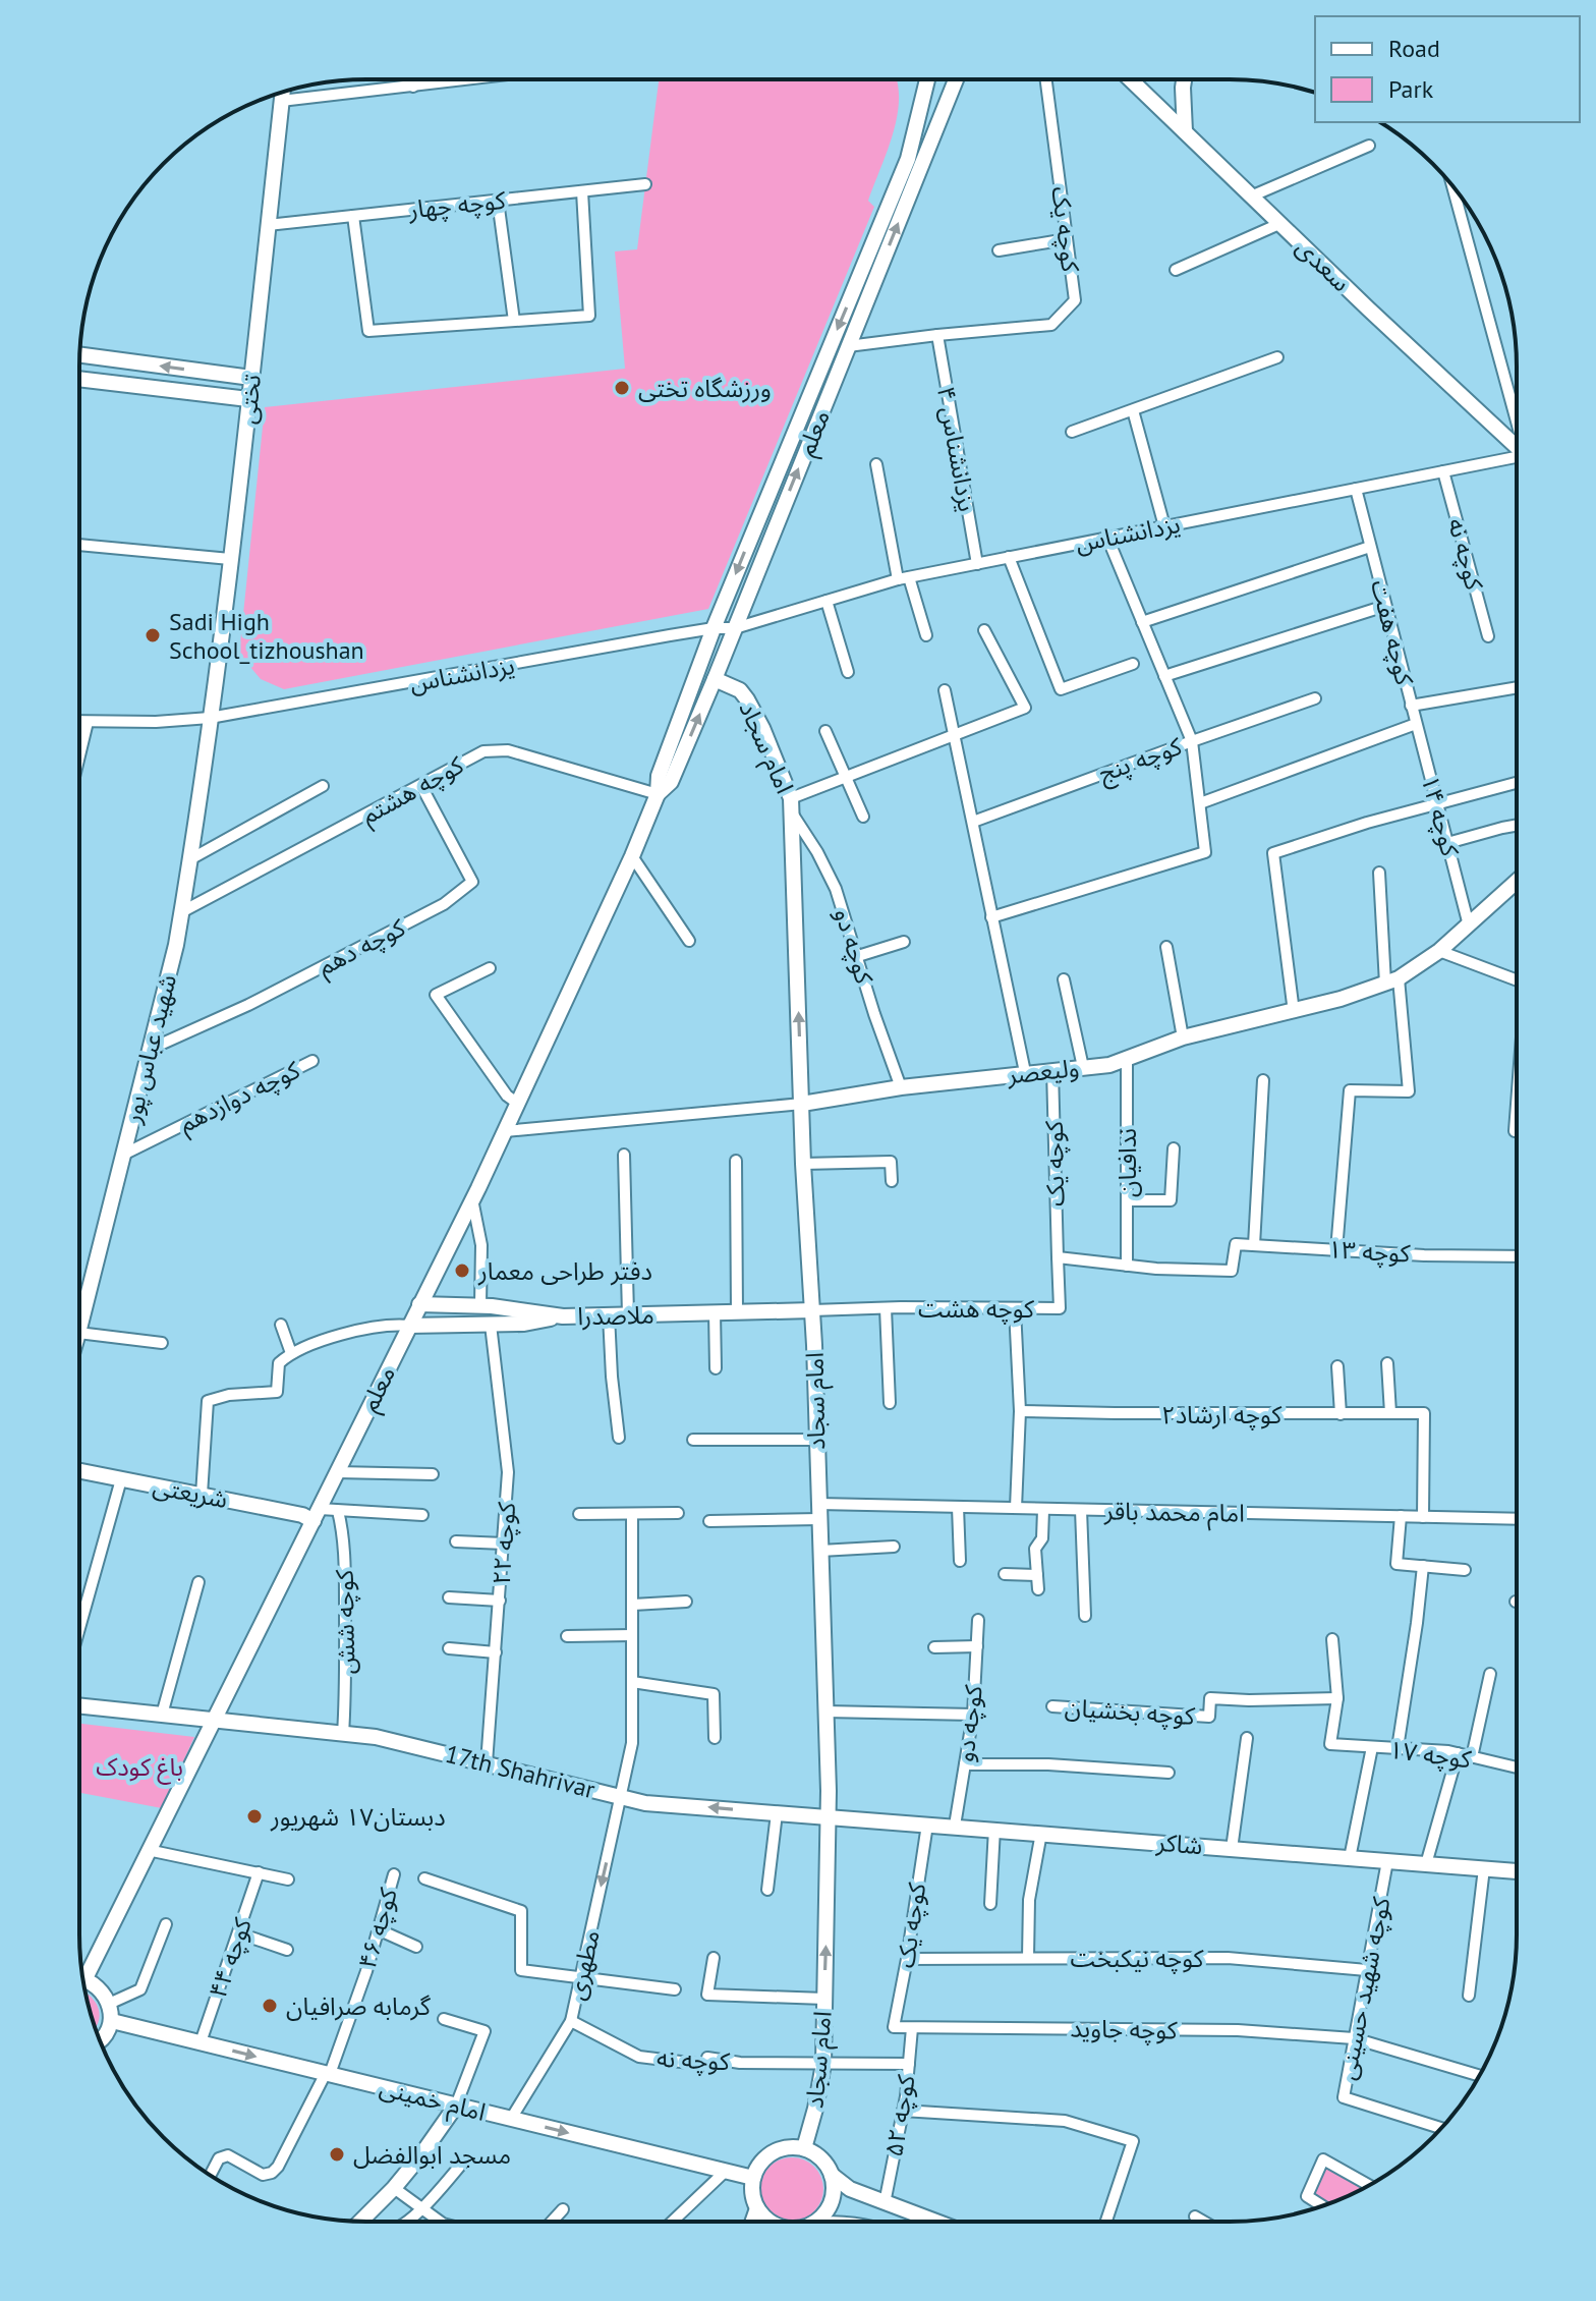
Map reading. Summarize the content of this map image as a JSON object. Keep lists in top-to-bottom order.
{
  "streets": {
    "street": [
      "کوچه چهار",
      "کوچه یک",
      "سعدی",
      "تختی",
      "معلم",
      "یزدانشناس ۴",
      "یزدانشناس",
      "کوچه نه",
      "کوچه هفت",
      "امام سجاد",
      "کوچه پنج",
      "کوچه هشتم",
      "کوچه ۱۴",
      "کوچه دو",
      "کوچه دهم",
      "شهید عباس پور",
      "ولیعصر",
      "کوچه دوازدهم",
      "ندافیان",
      "کوچه ۱۳",
      "کوچه هشت",
      "ملاصدرا",
      "کوچه ارشاد۲",
      "شریعتی",
      "امام محمد باقر",
      "کوچه ۲۲",
      "کوچه شش",
      "کوچه بخشیان",
      "کوچه ۱۷",
      "17th Shahrivar",
      "شاکر",
      "کوچه ۴۶",
      "کوچه ۴۴",
      "کوچه نیکبخت",
      "مطهری",
      "کوچه شهید حسینی",
      "کوچه جاوید",
      "امام خمینی",
      "کوچه ۵۲"
    ]
  },
  "crossings": [
    ["کوچه چهار", "تختی"],
    ["کوچه یک", "معلم"],
    ["کوچه یک", "یزدانشناس ۴"],
    ["کوچه یک", "ولیعصر"],
    ["کوچه یک", "کوچه هشت"],
    ["کوچه یک", "شاکر"],
    ["کوچه یک", "کوچه نیکبخت"],
    ["کوچه یک", "کوچه جاوید"],
    ["تختی", "یزدانشناس"],
    ["تختی", "شهید عباس پور"],
    ["معلم", "یزدانشناس"],
    ["معلم", "امام سجاد"],
    ["معلم", "کوچه هشتم"],
    ["معلم", "ولیعصر"],
    ["معلم", "ملاصدرا"],
    ["معلم", "شریعتی"],
    ["معلم", "17th Shahrivar"],
    ["یزدانشناس ۴", "یزدانشناس"],
    ["یزدانشناس", "کوچه نه"],
    ["یزدانشناس", "کوچه هفت"],
    ["یزدانشناس", "کوچه پنج"],
    ["یزدانشناس", "شهید عباس پور"],
    ["کوچه نه", "امام سجاد"],
    ["کوچه نه", "مطهری"],
    ["کوچه نه", "کوچه ۵۲"],
    ["کوچه هفت", "کوچه ۱۴"],
    ["امام سجاد", "کوچه دو"],
    ["امام سجاد", "ولیعصر"],
    ["امام سجاد", "کوچه هشت"],
    ["امام سجاد", "ملاصدرا"],
    ["امام سجاد", "امام محمد باقر"],
    ["امام سجاد", "17th Shahrivar"],
    ["امام سجاد", "شاکر"],
    ["کوچه هشتم", "کوچه دهم"],
    ["کوچه هشتم", "شهید عباس پور"],
    ["کوچه ۱۴", "ولیعصر"],
    ["کوچه دو", "ولیعصر"],
    ["کوچه دو", "شاکر"],
    ["کوچه دهم", "شهید عباس پور"],
    ["شهید عباس پور", "کوچه دوازدهم"],
    ["ولیعصر", "ندافیان"],
    ["کوچه هشت", "ملاصدرا"],
    ["کوچه ارشاد۲", "امام محمد باقر"],
    ["کوچه ۲۲", "17th Shahrivar"],
    ["کوچه شش", "17th Shahrivar"],
    ["کوچه بخشیان", "کوچه ۱۷"],
    ["17th Shahrivar", "شاکر"],
    ["17th Shahrivar", "مطهری"],
    ["شاکر", "کوچه شهید حسینی"],
    ["کوچه ۴۶", "امام خمینی"],
    ["کوچه ۴۴", "امام خمینی"],
    ["کوچه نیکبخت", "کوچه شهید حسینی"],
    ["مطهری", "امام خمینی"],
    ["کوچه شهید حسینی", "کوچه جاوید"],
    ["کوچه جاوید", "کوچه ۵۲"]
  ],
  "one_way": ["امام خمینی"],
  "parks": ["باغ کودک"],
  "places": [
    "ورزشگاه تختی",
    "Sadi High School_tizhoushan",
    "دفتر طراحی معمار",
    "دبستان۱۷ شهریور",
    "گرمابه صرافیان",
    "مسجد ابوالفضل"
  ],
  "legend": ["Road", "Park"]
}
